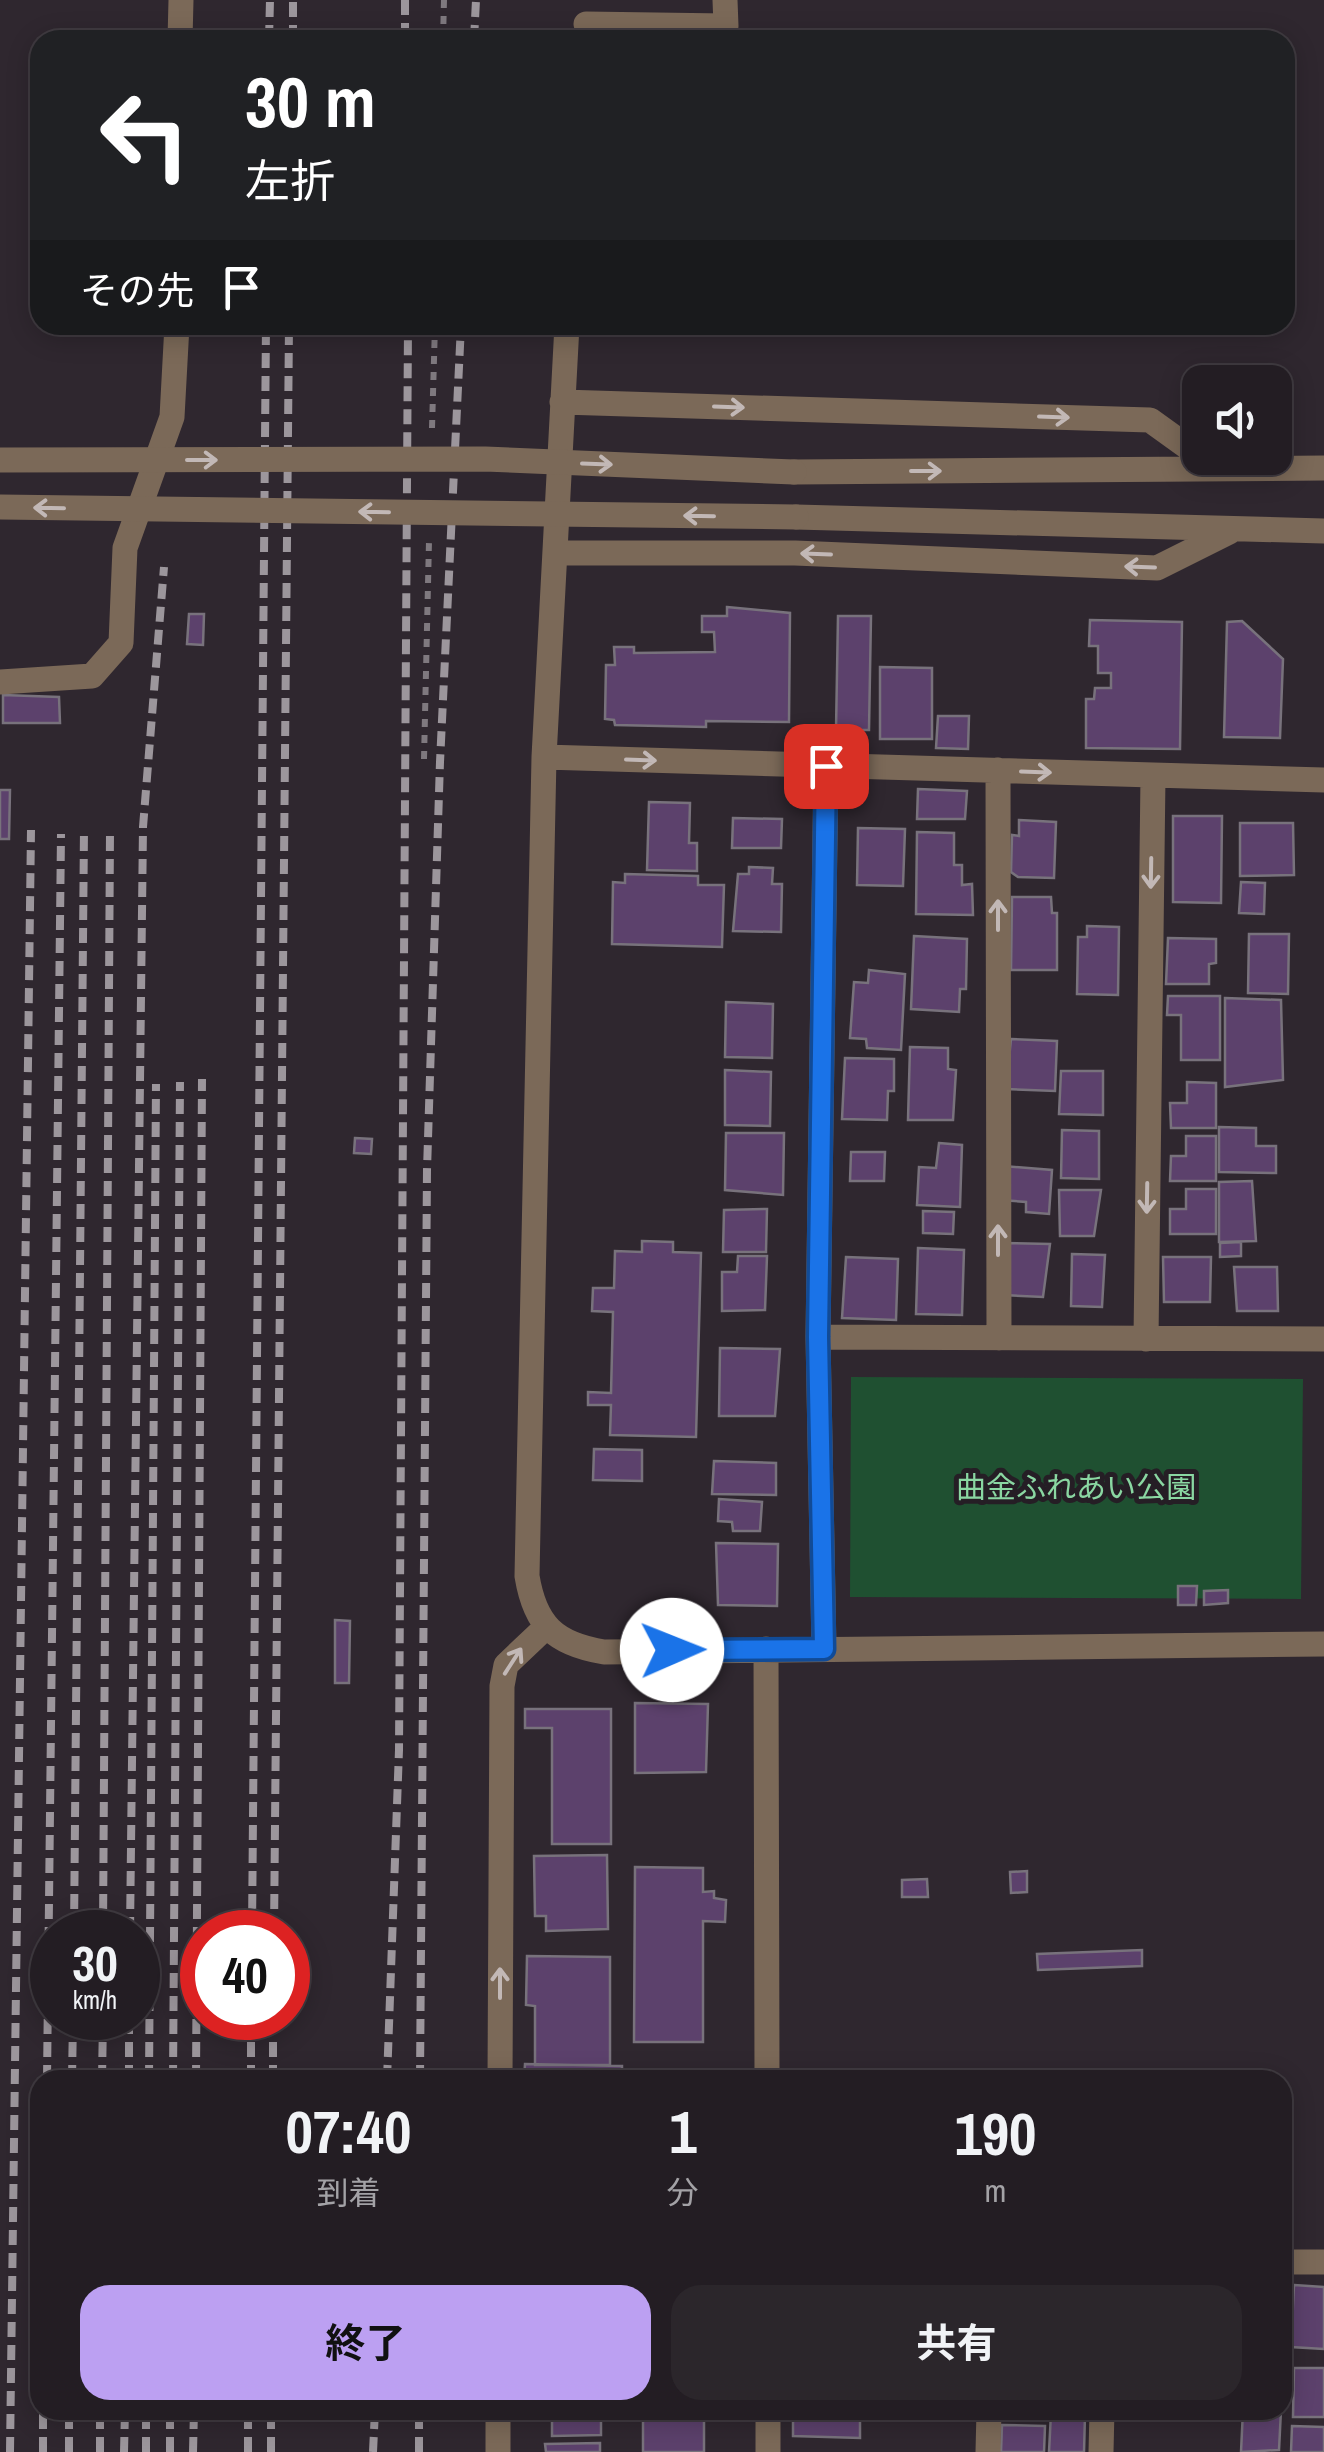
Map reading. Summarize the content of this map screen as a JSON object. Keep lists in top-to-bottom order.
{
  "parks": ["曲金ふれあい公園"],
  "page": {
    "turn": ["30 m", "左折"],
    "then": "その先",
    "speed": "30 km/h",
    "limit": "40",
    "eta": [
      "07:40",
      "到着",
      "1",
      "分",
      "190",
      "m"
    ],
    "buttons": ["終了", "共有"]
  }
}
